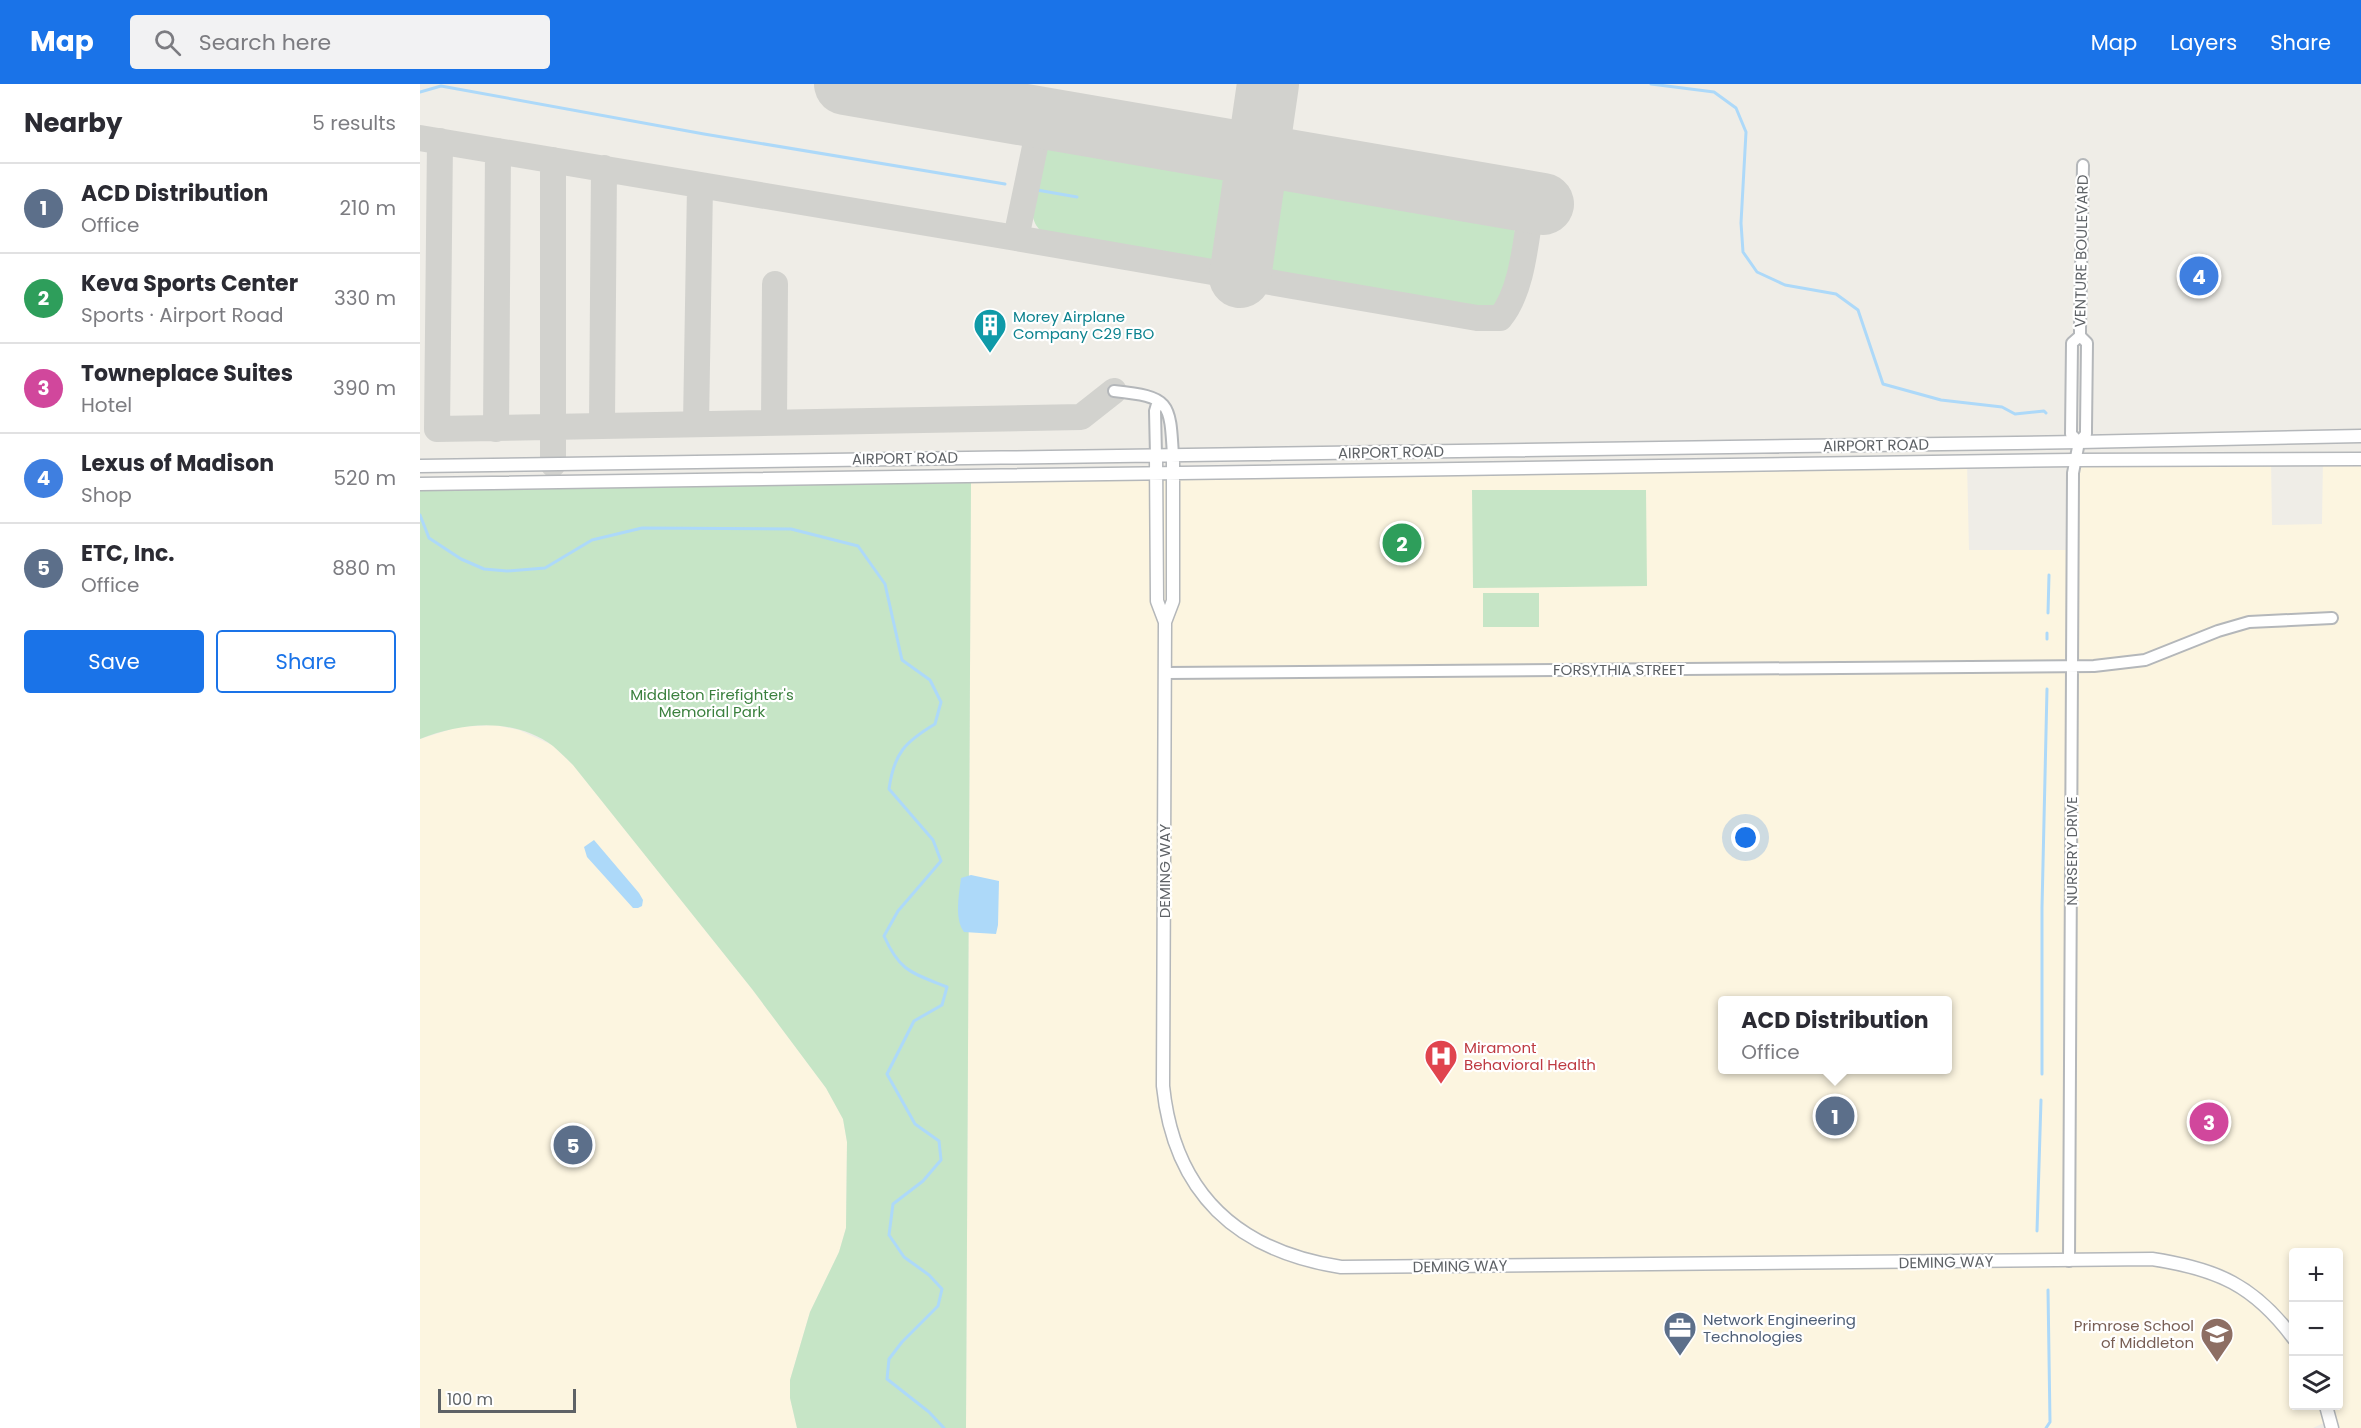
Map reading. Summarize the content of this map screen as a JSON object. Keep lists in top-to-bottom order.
{
  "streets": {
    "street": [
      "VENTURE BOULEVARD",
      "AIRPORT ROAD",
      "FORSYTHIA STREET",
      "NURSERY DRIVE",
      "DEMING WAY"
    ]
  },
  "crossings": [
    ["VENTURE BOULEVARD", "AIRPORT ROAD"],
    ["VENTURE BOULEVARD", "NURSERY DRIVE"],
    ["AIRPORT ROAD", "NURSERY DRIVE"],
    ["AIRPORT ROAD", "DEMING WAY"],
    ["FORSYTHIA STREET", "NURSERY DRIVE"],
    ["FORSYTHIA STREET", "DEMING WAY"],
    ["NURSERY DRIVE", "DEMING WAY"]
  ],
  "parks": ["Middleton Firefighter's Memorial Park"],
  "places": {
    "building": ["Morey Airplane Company C29 FBO"],
    "hospital": ["Miramont Behavioral Health"],
    "office": ["Network Engineering Technologies"],
    "school or university": ["Primrose School of Middleton"]
  },
  "scale_bar": "100 m",
  "page": {
    "header": "Map",
    "search": "Search here",
    "nav": ["Map", "Layers", "Share"],
    "heading": ["Nearby", "5 results"],
    "list": [
      {
        "mark": "1",
        "name": "ACD Distribution",
        "note": "Office",
        "value": "210 m"
      },
      {
        "mark": "2",
        "name": "Keva Sports Center",
        "note": "Sports · Airport Road",
        "value": "330 m"
      },
      {
        "mark": "3",
        "name": "Towneplace Suites",
        "note": "Hotel",
        "value": "390 m"
      },
      {
        "mark": "4",
        "name": "Lexus of Madison",
        "note": "Shop",
        "value": "520 m"
      },
      {
        "mark": "5",
        "name": "ETC, Inc.",
        "note": "Office",
        "value": "880 m"
      }
    ],
    "pins": [
      "4",
      "2",
      "1",
      "3",
      "5"
    ],
    "buttons": ["Save", "Share"],
    "popup": ["ACD Distribution", "Office"],
    "map_buttons": ["+", "−"],
    "scale": "100 m"
  }
}
